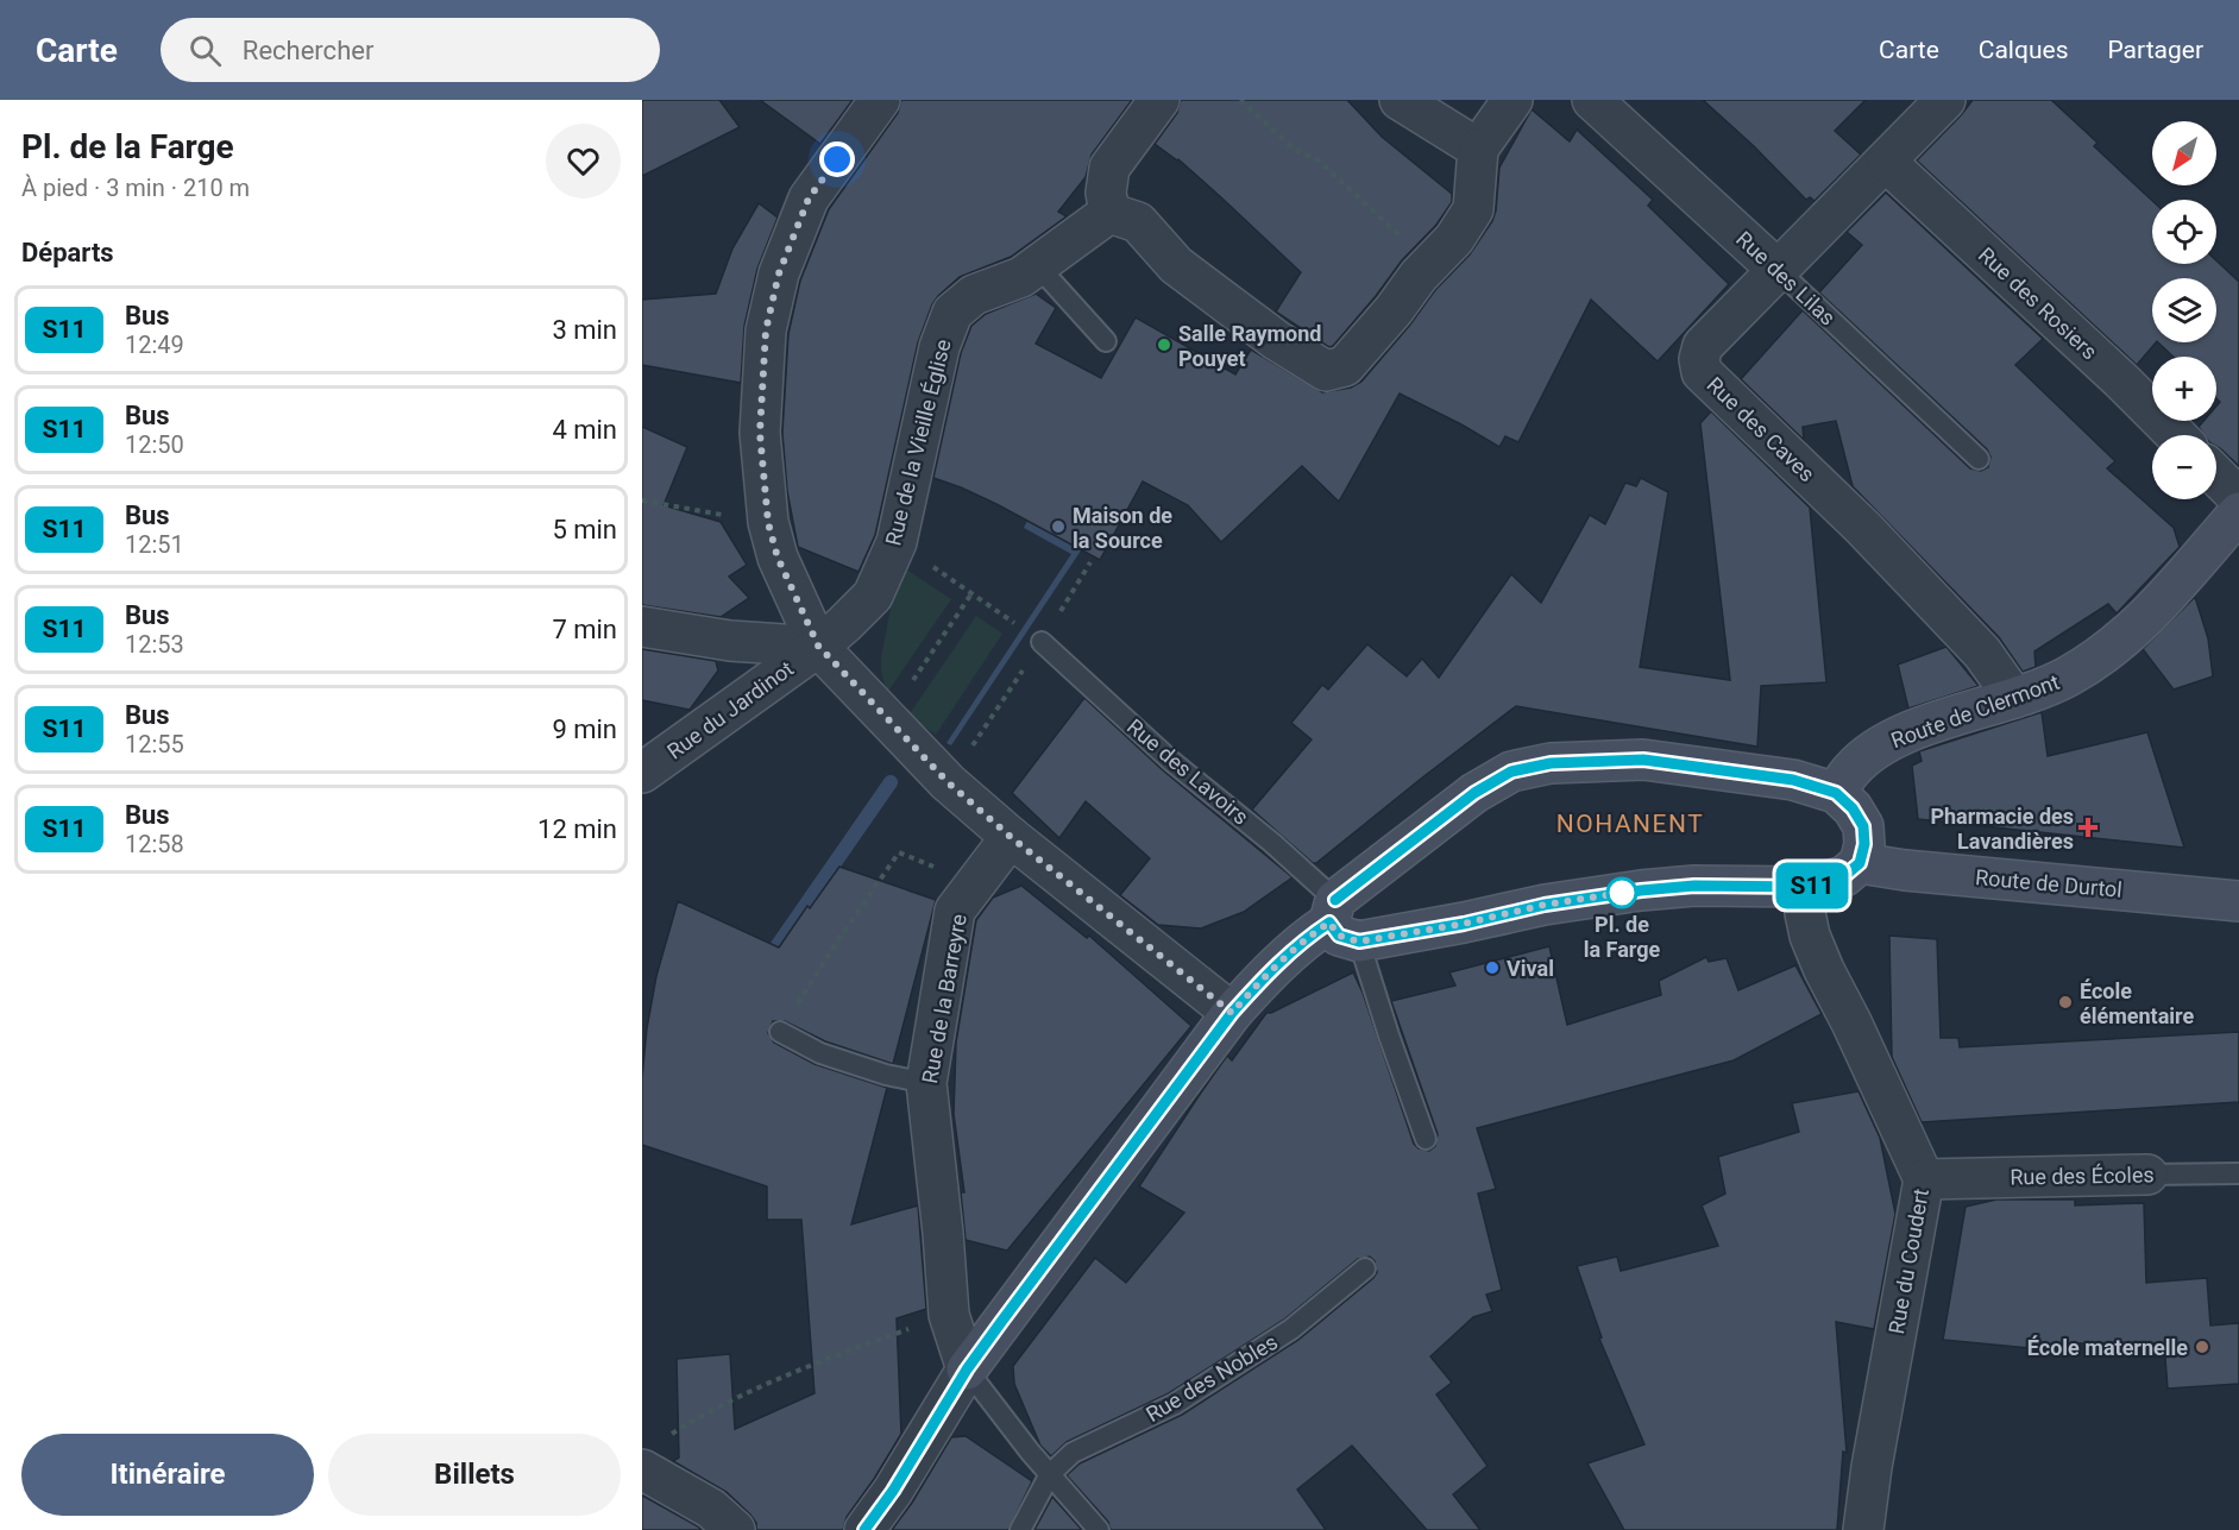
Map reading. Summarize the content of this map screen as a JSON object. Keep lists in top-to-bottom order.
{
  "streets": {
    "street": [
      "Rue des Lilas",
      "Rue des Rosiers",
      "Rue des Caves",
      "Rue de la Vieille Église",
      "Rue du Jardinot",
      "Route de Clermont",
      "Route de Durtol",
      "Rue de la Barreyre",
      "Rue des Écoles",
      "Rue du Coudert"
    ],
    "lane": ["Rue des Lavoirs", "Rue des Nobles"]
  },
  "crossings": [
    ["Rue des Lilas", "Rue des Caves"],
    ["Rue des Rosiers", "Rue des Caves"],
    ["Rue des Caves", "Route de Clermont"],
    ["Rue de la Vieille Église", "Rue du Jardinot"],
    ["Rue des Écoles", "Rue du Coudert"]
  ],
  "districts": ["NOHANENT"],
  "places": {
    "other": [
      "Salle Raymond Pouyet",
      "Maison de la Source",
      "Pl. de la Farge",
      "Vival",
      "École élémentaire",
      "École maternelle"
    ],
    "health": ["Pharmacie des Lavandières"]
  },
  "lines": ["bus line S11"],
  "north": "bottom left",
  "page": {
    "header": "Carte",
    "search": "Rechercher",
    "nav": ["Carte", "Calques", "Partager"],
    "heading": [
      ["Pl. de la Farge", "À pied · 3 min · 210 m"],
      "Départs"
    ],
    "on_map": "S11",
    "map_buttons": ["+", "−"],
    "list": [
      {
        "mark": "S11",
        "name": "Bus",
        "note": "12:49",
        "value": "3 min"
      },
      {
        "mark": "S11",
        "name": "Bus",
        "note": "12:50",
        "value": "4 min"
      },
      {
        "mark": "S11",
        "name": "Bus",
        "note": "12:51",
        "value": "5 min"
      },
      {
        "mark": "S11",
        "name": "Bus",
        "note": "12:53",
        "value": "7 min"
      },
      {
        "mark": "S11",
        "name": "Bus",
        "note": "12:55",
        "value": "9 min"
      },
      {
        "mark": "S11",
        "name": "Bus",
        "note": "12:58",
        "value": "12 min"
      }
    ],
    "buttons": ["Itinéraire", "Billets"]
  }
}
